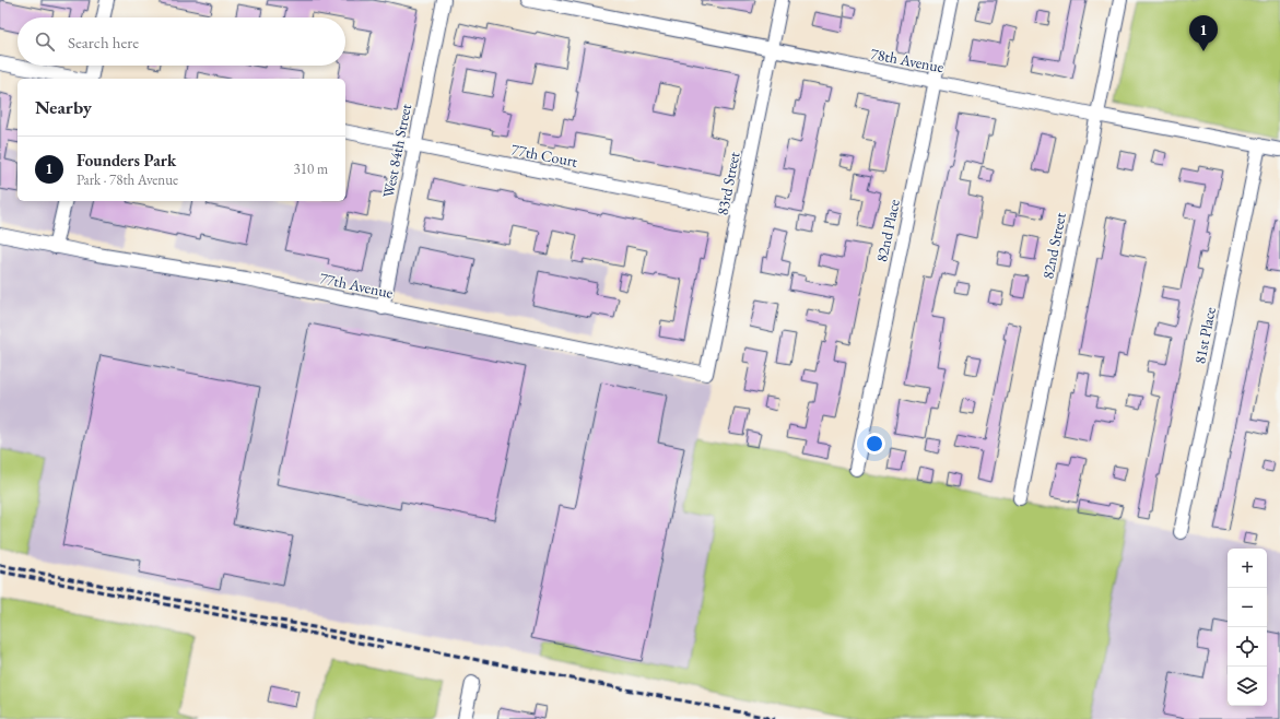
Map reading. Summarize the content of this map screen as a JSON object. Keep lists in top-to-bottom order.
{
  "streets": {
    "street": [
      "78th Avenue",
      "West 84th Street",
      "77th Court",
      "83rd Street",
      "82nd Place",
      "82nd Street",
      "77th Avenue",
      "81st Place"
    ]
  },
  "crossings": [
    ["78th Avenue", "83rd Street"],
    ["78th Avenue", "82nd Place"],
    ["78th Avenue", "82nd Street"],
    ["78th Avenue", "81st Place"],
    ["West 84th Street", "77th Court"],
    ["West 84th Street", "77th Avenue"],
    ["77th Court", "83rd Street"],
    ["83rd Street", "77th Avenue"]
  ],
  "page": {
    "pins": "1",
    "search": "Search here",
    "heading": "Nearby",
    "list": [
      {
        "mark": "1",
        "name": "Founders Park",
        "note": "Park · 78th Avenue",
        "value": "310 m"
      }
    ],
    "map_buttons": ["+", "−"]
  }
}
